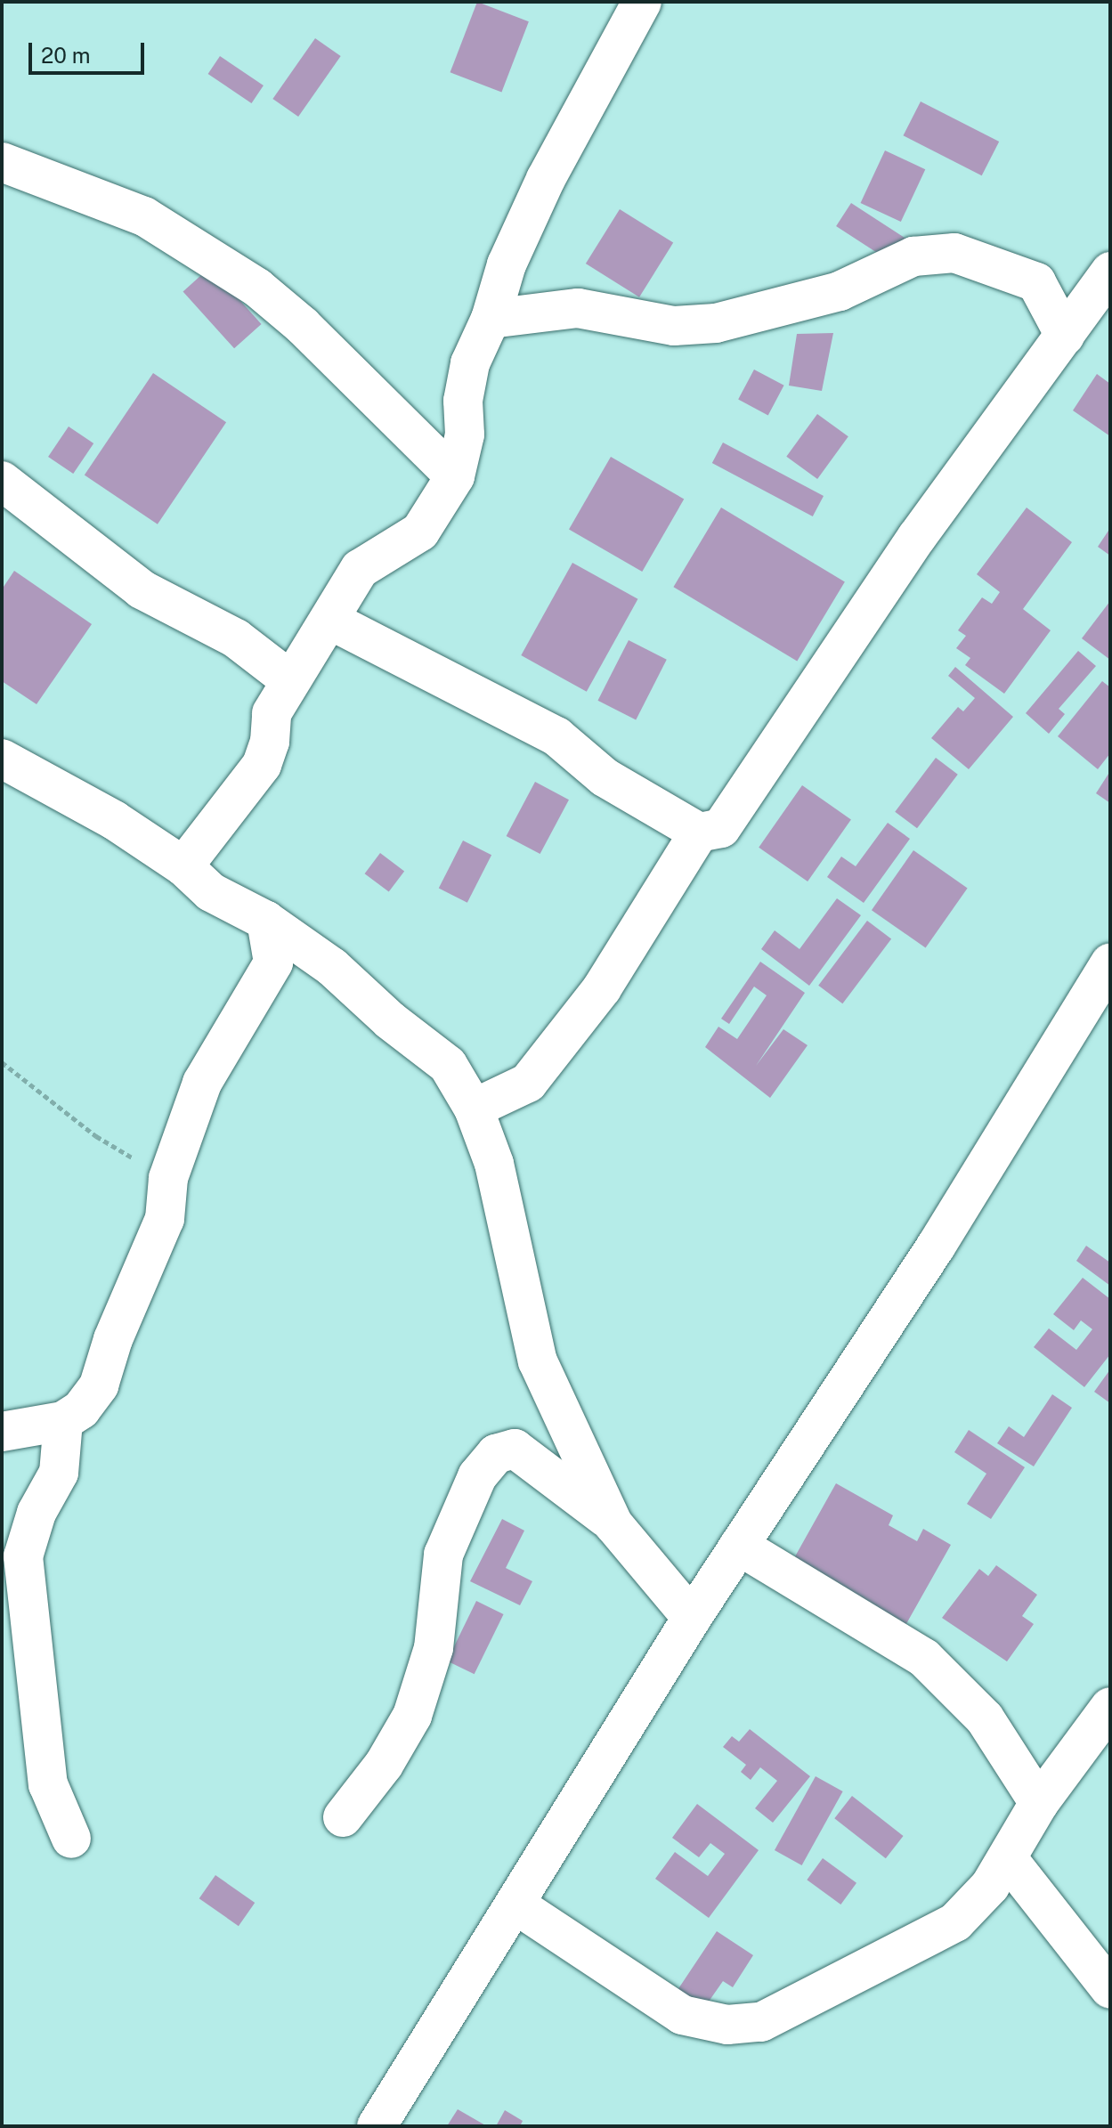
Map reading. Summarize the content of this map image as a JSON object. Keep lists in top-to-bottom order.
{
  "scale_bar": "20 m"
}
